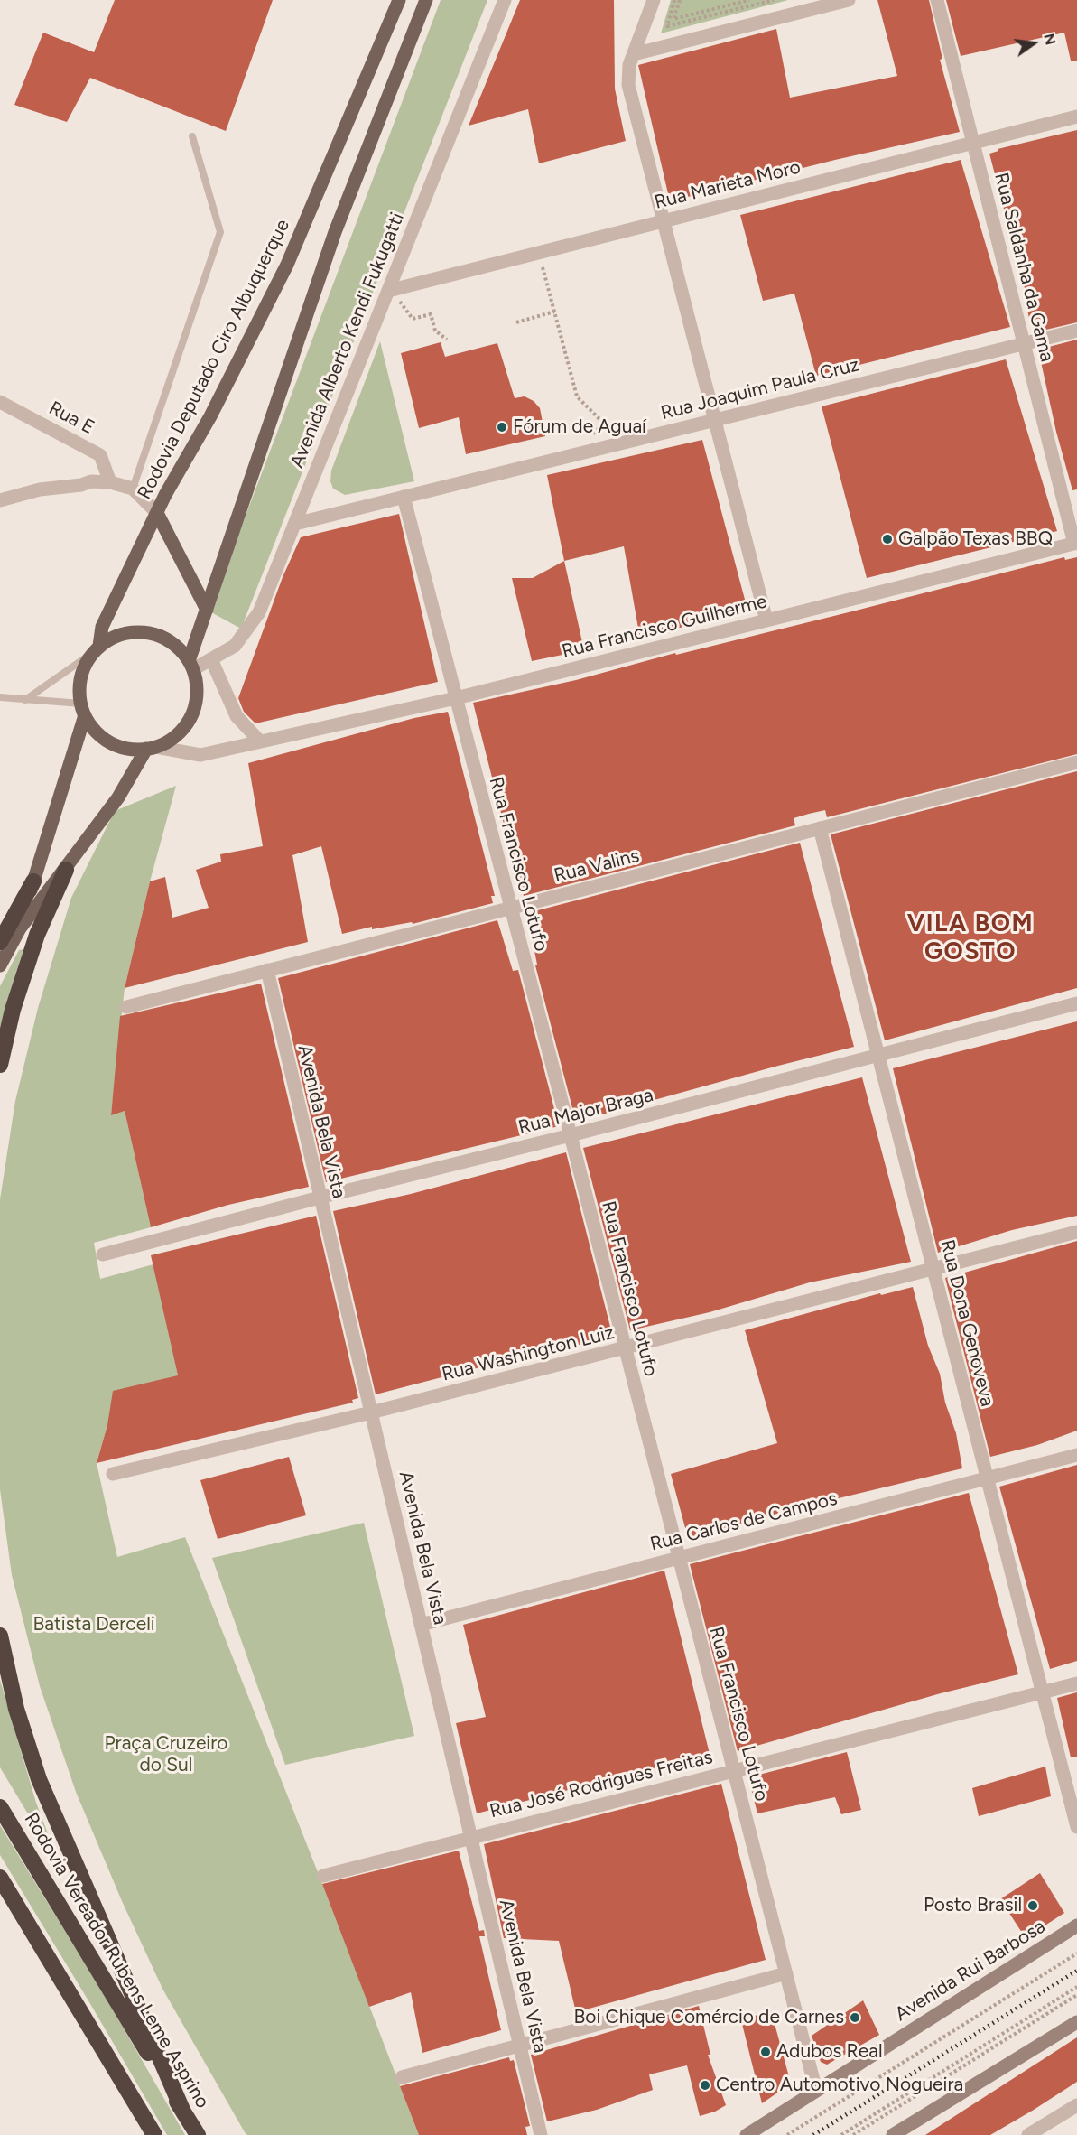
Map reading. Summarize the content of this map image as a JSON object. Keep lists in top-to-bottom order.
{
  "streets": {
    "highway": ["Rodovia Vereador Rubens Leme Asprino"],
    "main road": ["Rodovia Deputado Ciro Albuquerque", "Avenida Rui Barbosa"],
    "street": [
      "Rua Marieta Moro",
      "Rua Saldanha da Gama",
      "Avenida Alberto Kendi Fukugatti",
      "Rua Joaquim Paula Cruz",
      "Rua E",
      "Rua Francisco Guilherme",
      "Rua Francisco Lotufo",
      "Rua Valins",
      "Rua Major Braga",
      "Avenida Bela Vista",
      "Rua Dona Genoveva",
      "Rua Washington Luiz",
      "Rua Carlos de Campos",
      "Rua José Rodrigues Freitas"
    ]
  },
  "crossings": [
    ["Rua Marieta Moro", "Rua Saldanha da Gama"],
    ["Rua Marieta Moro", "Avenida Alberto Kendi Fukugatti"],
    ["Rua Saldanha da Gama", "Rua Joaquim Paula Cruz"],
    ["Rua Saldanha da Gama", "Rua Francisco Guilherme"],
    ["Avenida Alberto Kendi Fukugatti", "Rodovia Deputado Ciro Albuquerque"],
    ["Avenida Alberto Kendi Fukugatti", "Rua Joaquim Paula Cruz"],
    ["Avenida Alberto Kendi Fukugatti", "Rua Francisco Guilherme"],
    ["Rodovia Deputado Ciro Albuquerque", "Rua Francisco Guilherme"],
    ["Rua Joaquim Paula Cruz", "Rua Francisco Lotufo"],
    ["Rua Francisco Guilherme", "Rua Francisco Lotufo"],
    ["Rua Francisco Lotufo", "Rua Valins"],
    ["Rua Francisco Lotufo", "Rua Major Braga"],
    ["Rua Francisco Lotufo", "Rua Washington Luiz"],
    ["Rua Francisco Lotufo", "Rua Carlos de Campos"],
    ["Rua Francisco Lotufo", "Rua José Rodrigues Freitas"],
    ["Rua Francisco Lotufo", "Avenida Rui Barbosa"],
    ["Rua Valins", "Avenida Bela Vista"],
    ["Rua Valins", "Rua Dona Genoveva"],
    ["Rua Major Braga", "Avenida Bela Vista"],
    ["Rua Major Braga", "Rua Dona Genoveva"],
    ["Avenida Bela Vista", "Rua Washington Luiz"],
    ["Avenida Bela Vista", "Rua Carlos de Campos"],
    ["Avenida Bela Vista", "Rua José Rodrigues Freitas"],
    ["Rua Dona Genoveva", "Rua Washington Luiz"],
    ["Rua Dona Genoveva", "Rua Carlos de Campos"],
    ["Rua Dona Genoveva", "Rua José Rodrigues Freitas"]
  ],
  "districts": ["VILA BOM GOSTO"],
  "parks": ["Batista Derceli", "Praça Cruzeiro do Sul"],
  "places": [
    "Fórum de Aguaí",
    "Galpão Texas BBQ",
    "Posto Brasil",
    "Boi Chique Comércio de Carnes",
    "Adubos Real",
    "Centro Automotivo Nogueira"
  ],
  "north": "right"
}
